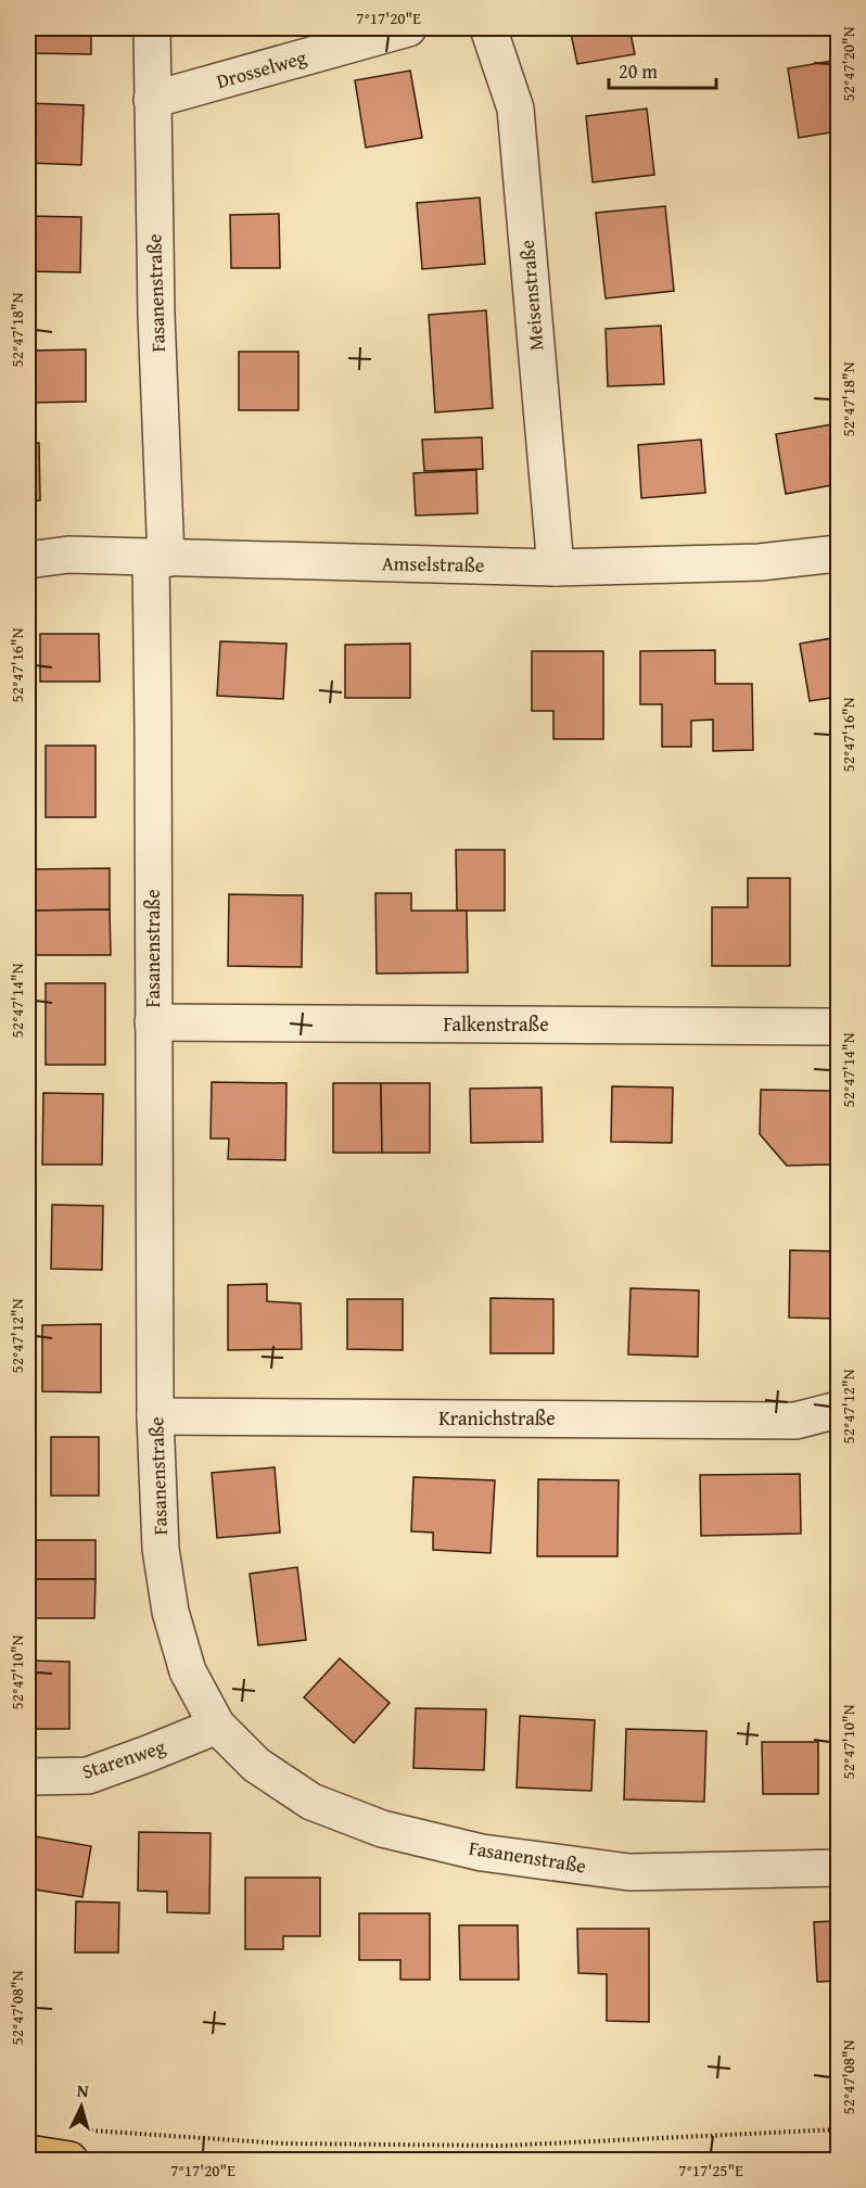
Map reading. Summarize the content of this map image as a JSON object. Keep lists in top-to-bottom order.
{
  "streets": {
    "street": [
      "Drosselweg",
      "Fasanenstraße",
      "Meisenstraße",
      "Amselstraße",
      "Falkenstraße",
      "Kranichstraße",
      "Starenweg"
    ]
  },
  "crossings": [
    ["Drosselweg", "Fasanenstraße"],
    ["Fasanenstraße", "Amselstraße"],
    ["Fasanenstraße", "Falkenstraße"],
    ["Fasanenstraße", "Kranichstraße"],
    ["Fasanenstraße", "Starenweg"],
    ["Meisenstraße", "Amselstraße"]
  ],
  "scale_bar": "20 m",
  "north": "top",
  "coordinates": [
    "7°17'20\"E",
    "52°47'20\"N",
    "52°47'18\"N",
    "52°47'16\"N",
    "52°47'14\"N",
    "52°47'12\"N",
    "52°47'10\"N",
    "52°47'08\"N",
    "7°17'25\"E"
  ]
}
